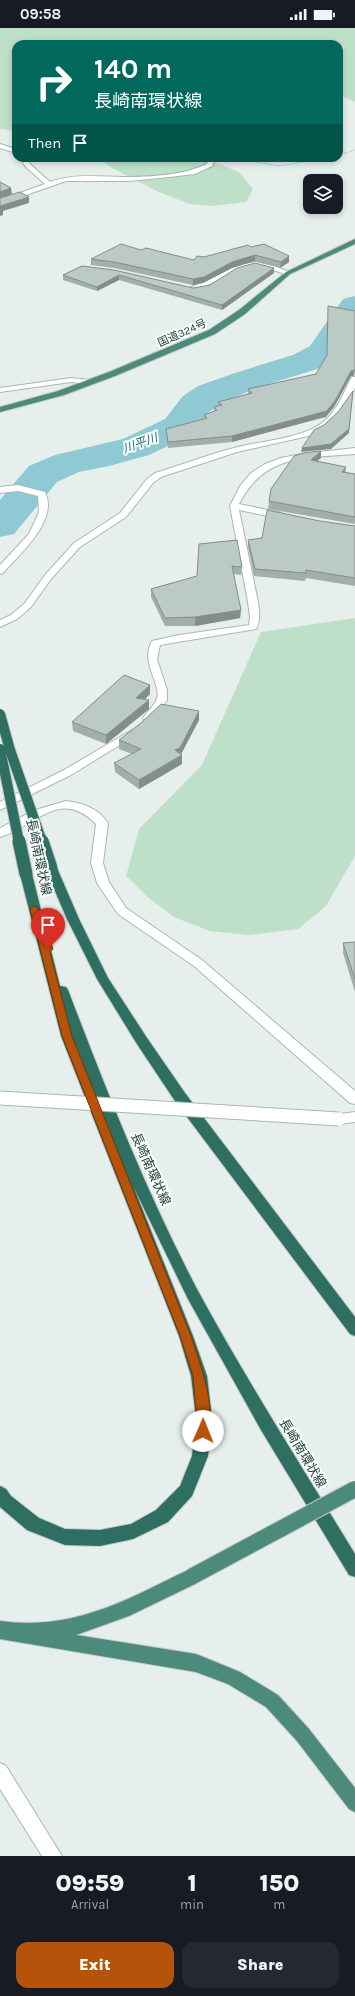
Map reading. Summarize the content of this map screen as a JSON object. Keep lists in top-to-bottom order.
{
  "streets": {
    "highway": ["国道324号", "長崎南環状線"]
  },
  "water": ["川平川"],
  "page": {
    "status": "09:58",
    "turn": ["140 m", "長崎南環状線"],
    "then": "Then",
    "eta": [
      "09:59",
      "Arrival",
      "1",
      "min",
      "150",
      "m"
    ],
    "buttons": ["Exit", "Share"]
  }
}
